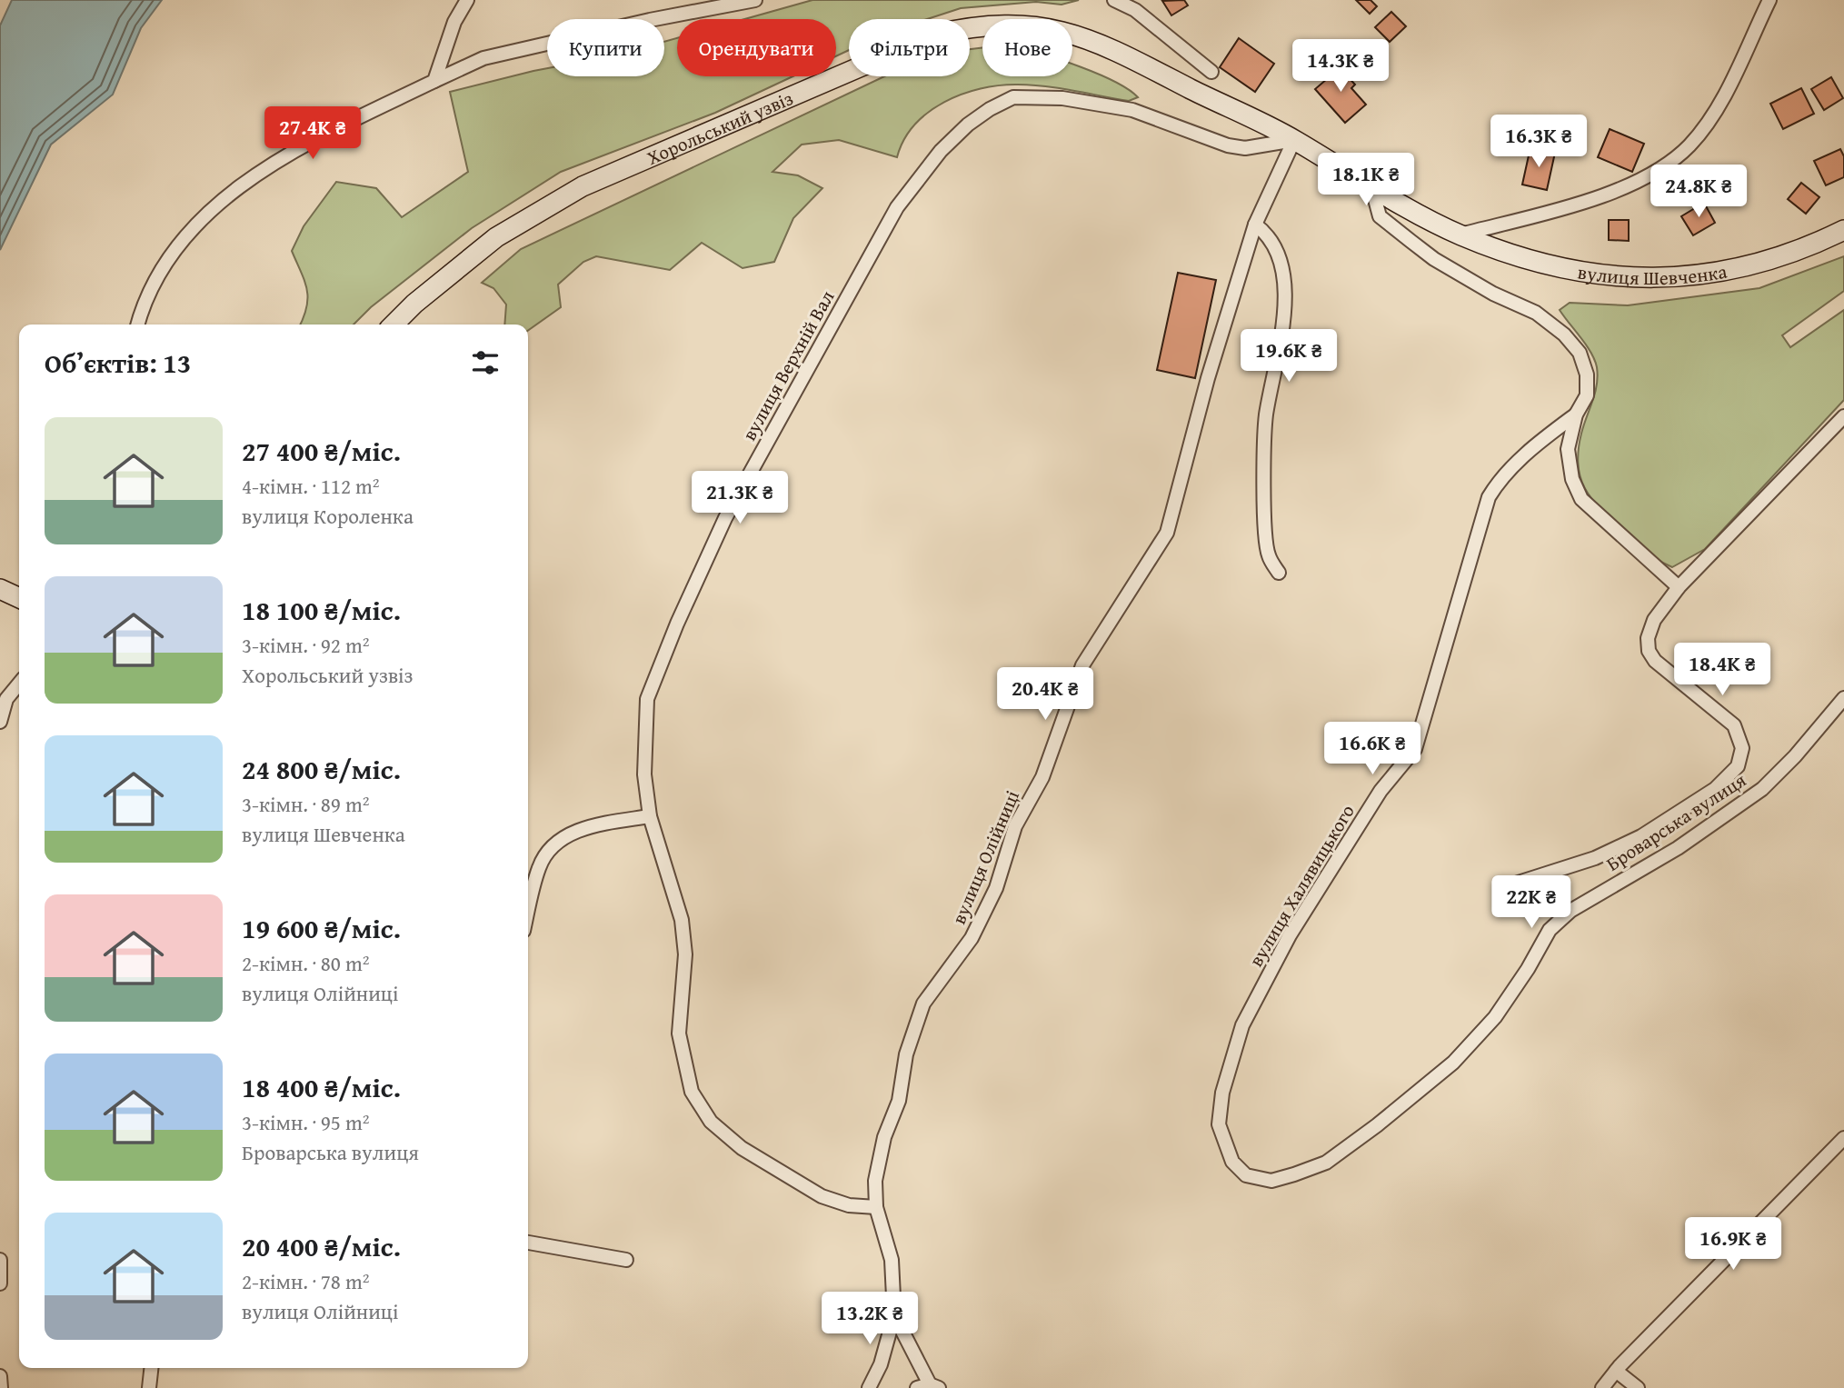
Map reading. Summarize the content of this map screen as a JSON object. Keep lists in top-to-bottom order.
{
  "streets": {
    "main road": ["Хорольський узвіз", "вулиця Шевченка"],
    "street": [
      "вулиця Верхній Вал",
      "Броварська вулиця",
      "вулиця Олійниці",
      "вулиця Халявицького"
    ]
  },
  "crossings": [
    ["Хорольський узвіз", "вулиця Шевченка"],
    ["Хорольський узвіз", "вулиця Верхній Вал"],
    ["Хорольський узвіз", "вулиця Олійниці"],
    ["вулиця Верхній Вал", "вулиця Олійниці"],
    ["Броварська вулиця", "вулиця Халявицького"]
  ],
  "page": {
    "chip": [
      "Купити",
      "Орендувати",
      "Фільтри",
      "Нове"
    ],
    "price": [
      "14.3K ₴",
      "27.4K ₴",
      "16.3K ₴",
      "18.1K ₴",
      "24.8K ₴",
      "19.6K ₴",
      "21.3K ₴",
      "18.4K ₴",
      "20.4K ₴",
      "16.6K ₴",
      "22K ₴",
      "16.9K ₴",
      "13.2K ₴"
    ],
    "heading": "Об’єктів: 13",
    "list": [
      {
        "name": "27 400 ₴/міс.",
        "note": "4-кімн. · 112 m² · вулиця Короленка"
      },
      {
        "name": "18 100 ₴/міс.",
        "note": "3-кімн. · 92 m² · Хорольський узвіз"
      },
      {
        "name": "24 800 ₴/міс.",
        "note": "3-кімн. · 89 m² · вулиця Шевченка"
      },
      {
        "name": "19 600 ₴/міс.",
        "note": "2-кімн. · 80 m² · вулиця Олійниці"
      },
      {
        "name": "18 400 ₴/міс.",
        "note": "3-кімн. · 95 m² · Броварська вулиця"
      },
      {
        "name": "20 400 ₴/міс.",
        "note": "2-кімн. · 78 m² · вулиця Олійниці"
      }
    ]
  }
}
